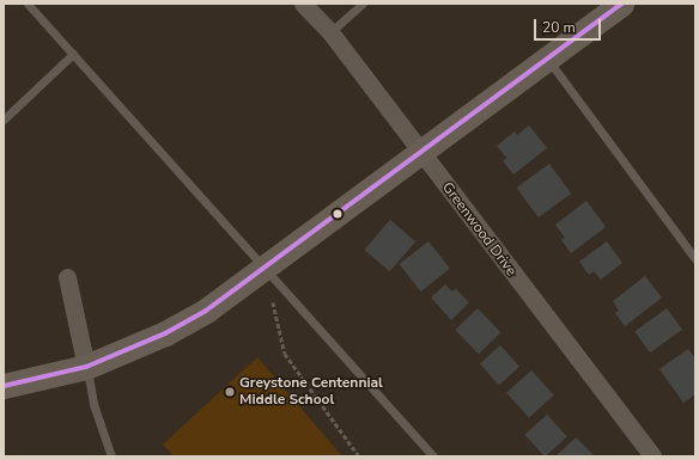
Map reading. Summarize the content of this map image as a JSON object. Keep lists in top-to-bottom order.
{
  "streets": {
    "street": ["Greenwood Drive"]
  },
  "places": ["Greystone Centennial Middle School"],
  "scale_bar": "20 m"
}
